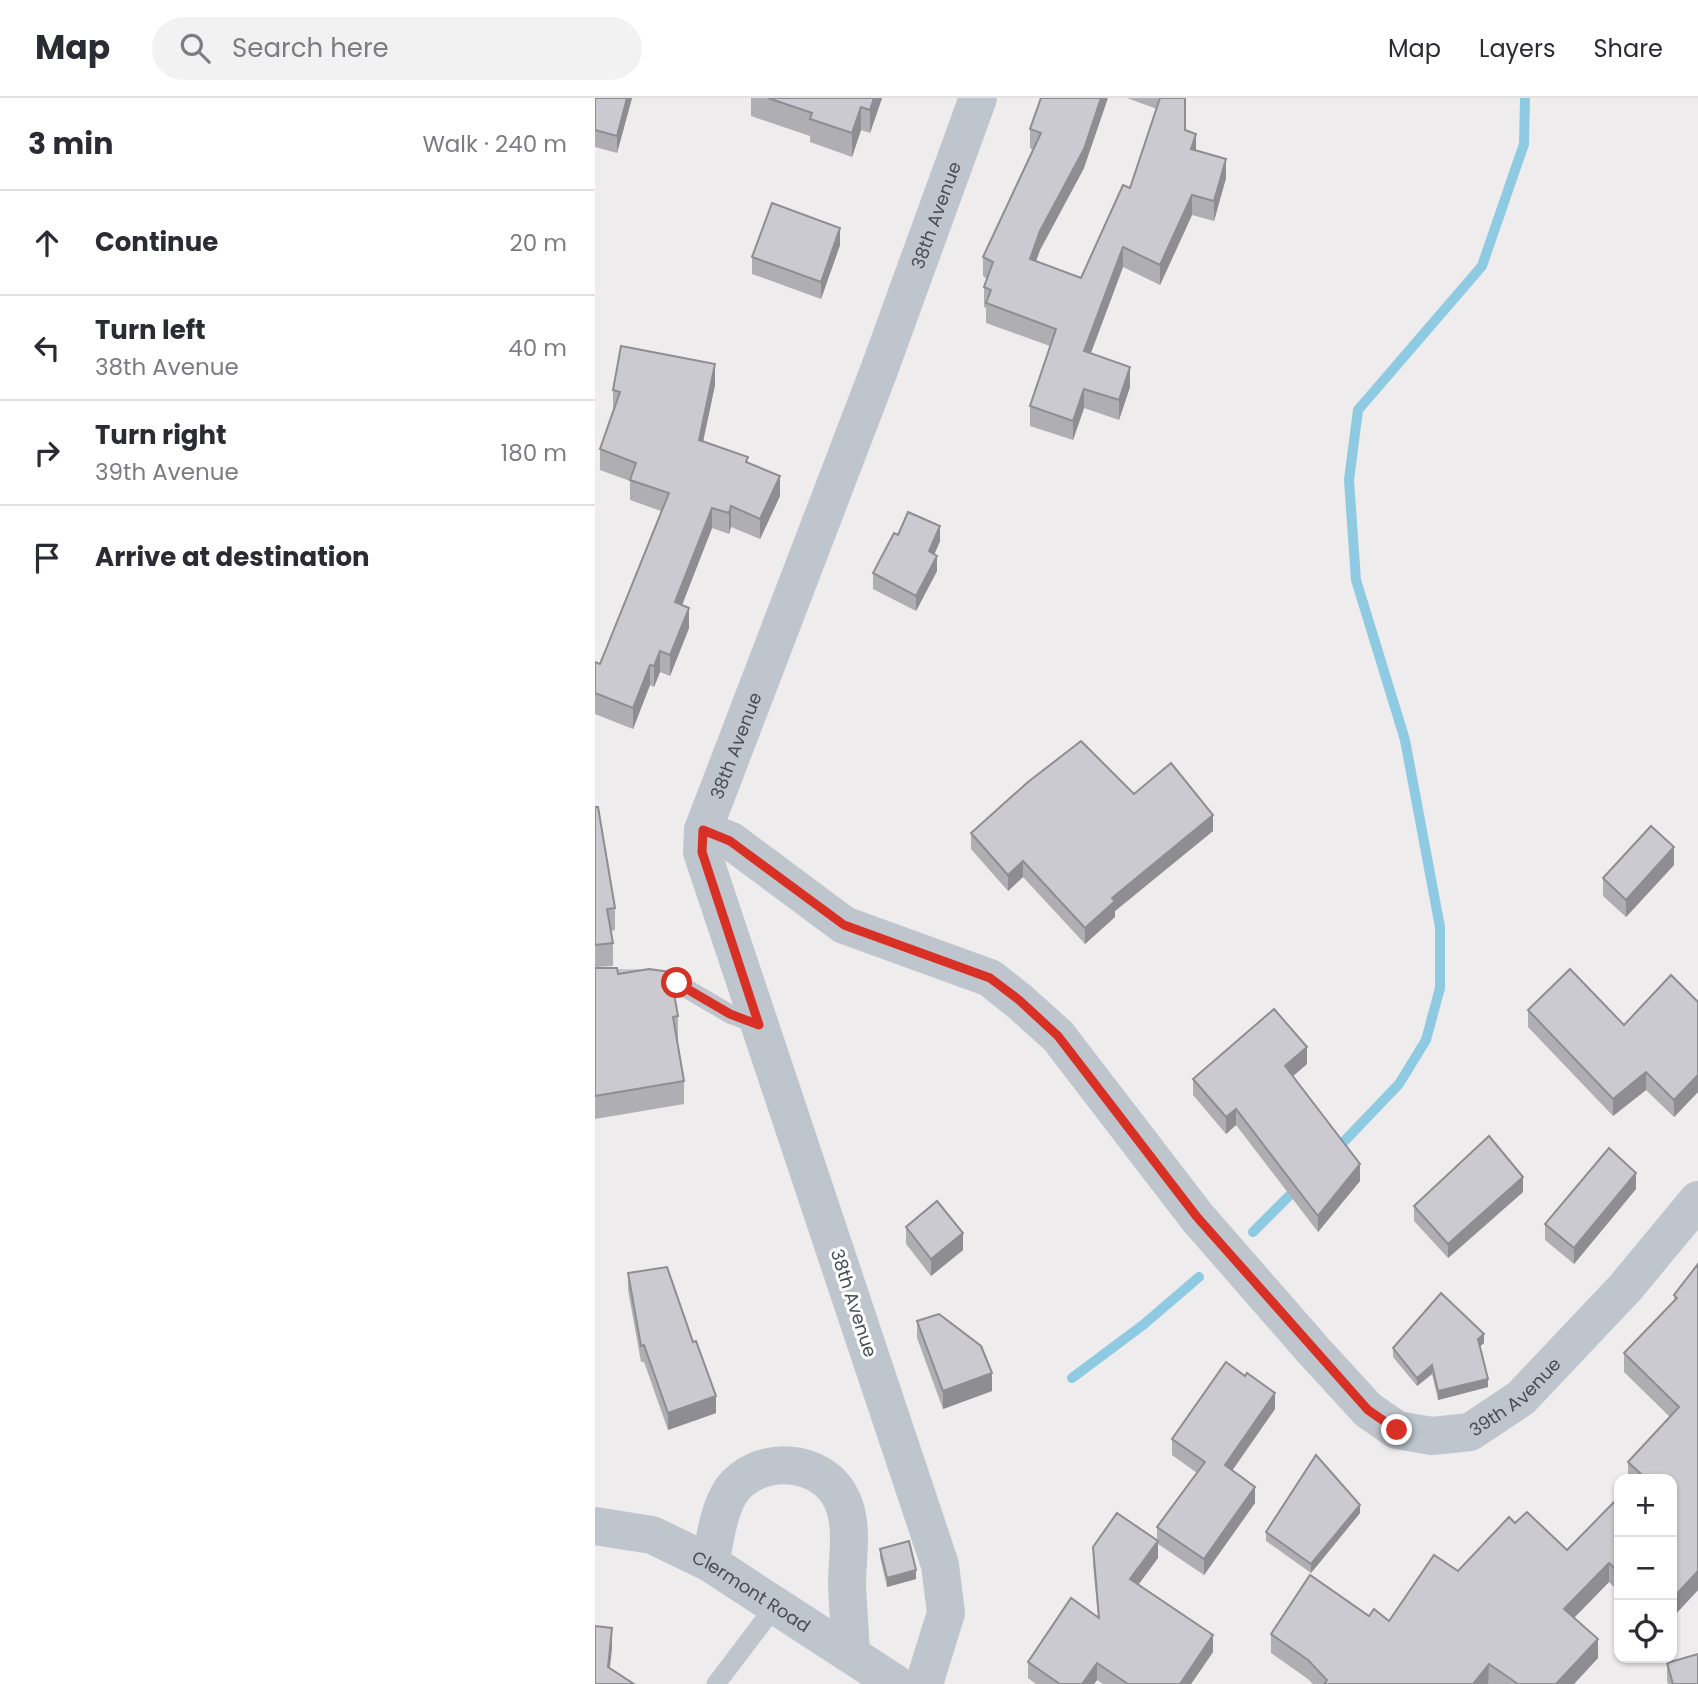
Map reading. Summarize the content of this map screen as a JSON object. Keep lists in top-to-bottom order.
{
  "streets": {
    "street": ["38th Avenue", "39th Avenue", "Clermont Road"]
  },
  "crossings": [
    ["38th Avenue", "39th Avenue"]
  ],
  "page": {
    "header": "Map",
    "search": "Search here",
    "nav": ["Map", "Layers", "Share"],
    "heading": ["3 min", "Walk · 240 m"],
    "list": [
      ["Continue", "20 m"],
      ["Turn left", "38th Avenue", "40 m"],
      ["Turn right", "39th Avenue", "180 m"],
      "Arrive at destination"
    ],
    "map_buttons": ["+", "−"]
  }
}
